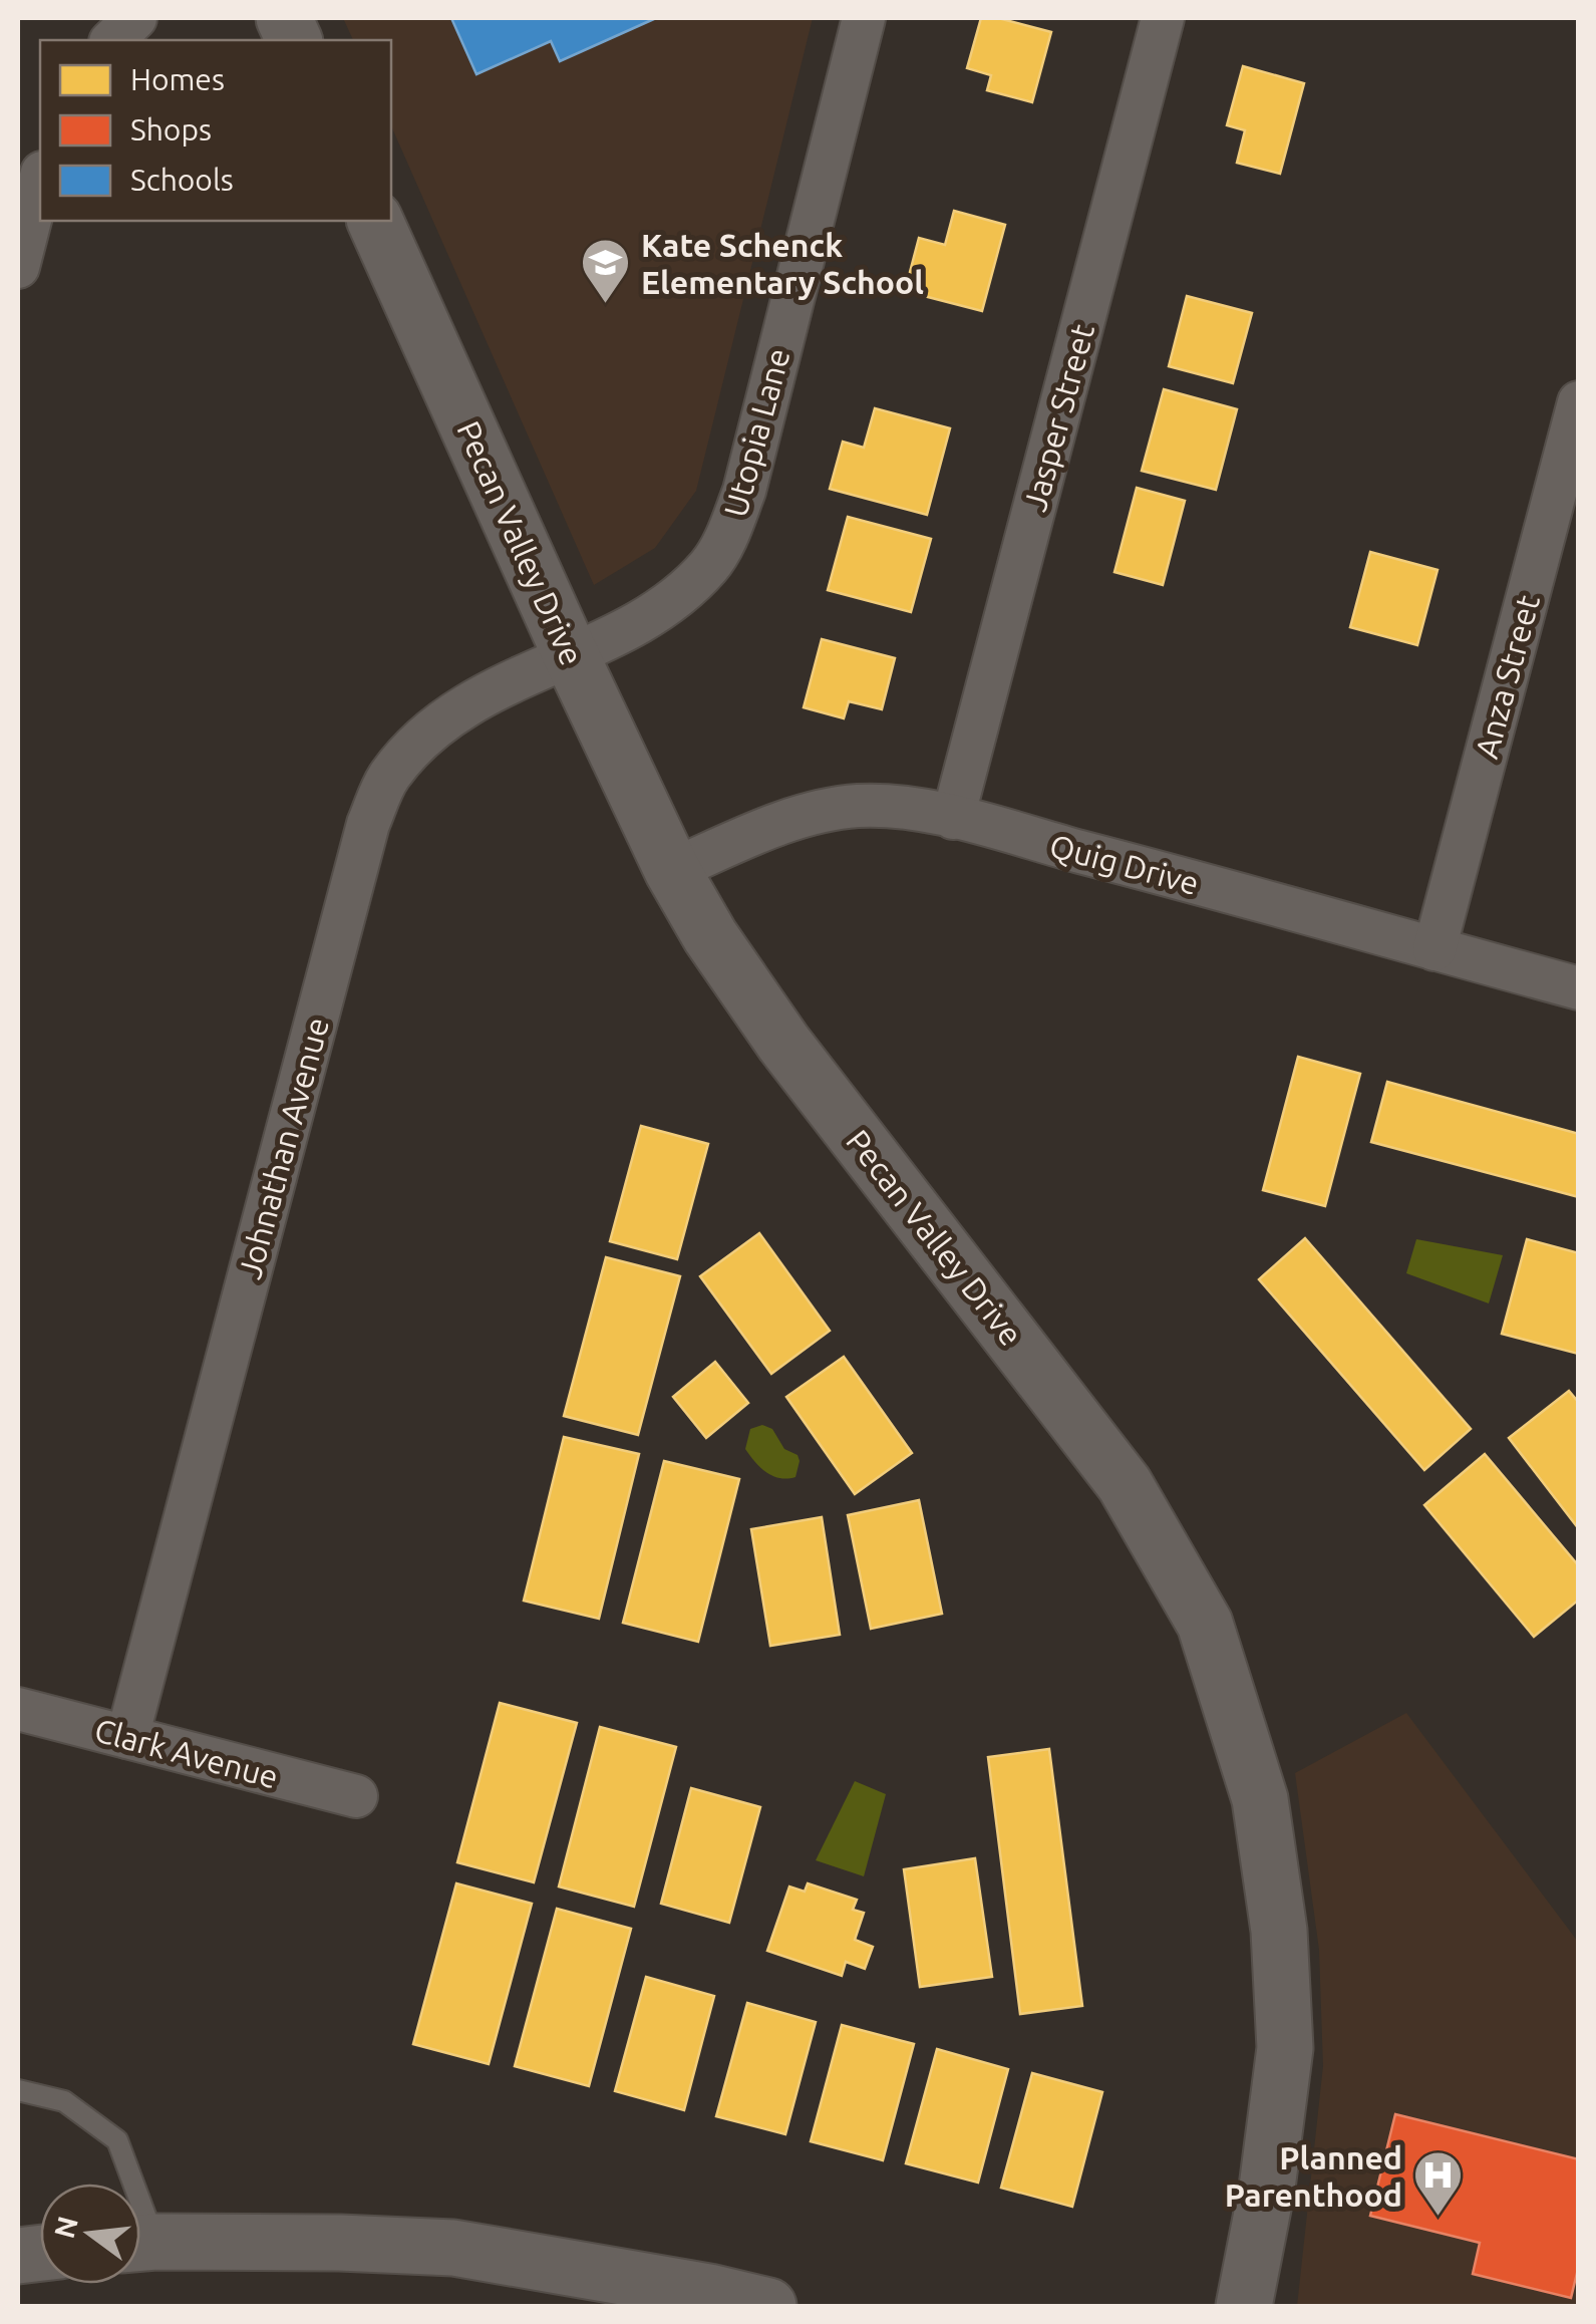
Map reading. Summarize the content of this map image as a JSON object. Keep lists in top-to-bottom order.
{
  "streets": {
    "main road": ["Pecan Valley Drive"],
    "street": [
      "Jasper Street",
      "Utopia Lane",
      "Anza Street",
      "Quig Drive",
      "Johnathan Avenue",
      "Clark Avenue"
    ]
  },
  "crossings": [
    ["Jasper Street", "Quig Drive"],
    ["Utopia Lane", "Pecan Valley Drive"],
    ["Utopia Lane", "Johnathan Avenue"],
    ["Pecan Valley Drive", "Quig Drive"],
    ["Pecan Valley Drive", "Johnathan Avenue"],
    ["Anza Street", "Quig Drive"],
    ["Johnathan Avenue", "Clark Avenue"]
  ],
  "places": {
    "school or university": ["Kate Schenck Elementary School"],
    "hospital": ["Planned Parenthood"]
  },
  "legend": ["Homes", "Shops", "Schools"],
  "north": "left"
}
